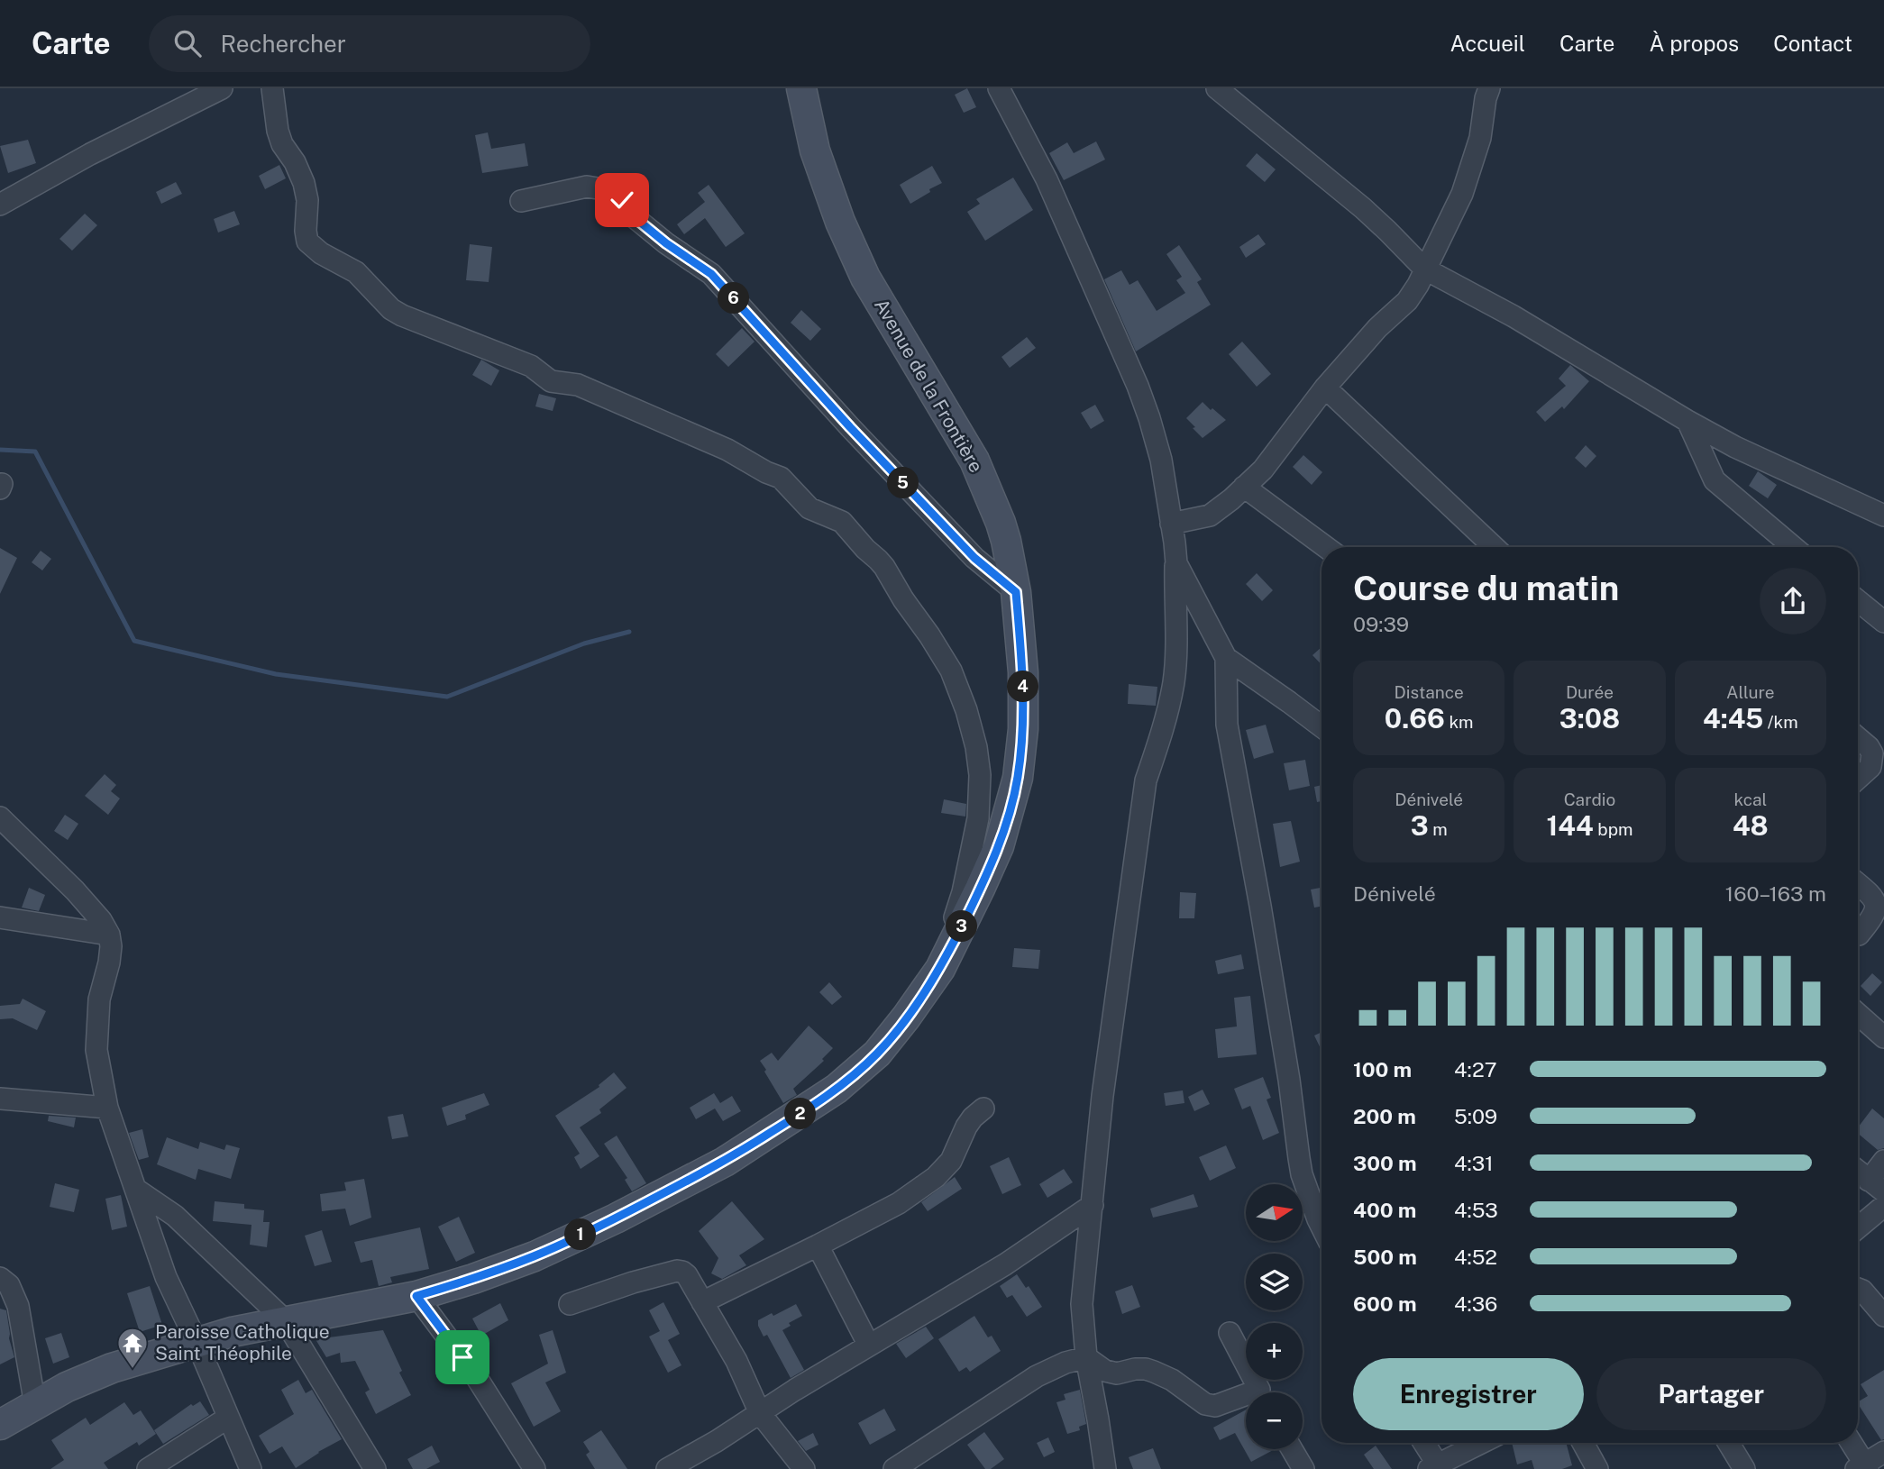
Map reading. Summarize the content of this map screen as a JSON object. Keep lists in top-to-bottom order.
{
  "streets": {
    "street": ["Avenue de la Frontière"]
  },
  "places": {
    "temple": ["Paroisse Catholique Saint Théophile"]
  },
  "north": "right",
  "page": {
    "header": "Carte",
    "search": "Rechercher",
    "nav": [
      "Accueil",
      "Carte",
      "À propos",
      "Contact"
    ],
    "pins": [
      "6",
      "5",
      "4",
      "3",
      "2",
      "1"
    ],
    "heading": ["Course du matin", "09:39"],
    "stats": [
      ["Distance", "0.66 km"],
      ["Durée", "3:08"],
      ["Allure", "4:45 /km"],
      ["Dénivelé", "3 m"],
      ["Cardio", "144 bpm"],
      ["kcal", "48"]
    ],
    "chart": ["Dénivelé", "160–163 m"],
    "list": [
      {
        "name": "100 m",
        "note": "4:27"
      },
      {
        "name": "200 m",
        "note": "5:09"
      },
      {
        "name": "300 m",
        "note": "4:31"
      },
      {
        "name": "400 m",
        "note": "4:53"
      },
      {
        "name": "500 m",
        "note": "4:52"
      },
      {
        "name": "600 m",
        "note": "4:36"
      }
    ],
    "map_buttons": ["+", "−"],
    "buttons": ["Enregistrer", "Partager"]
  }
}
